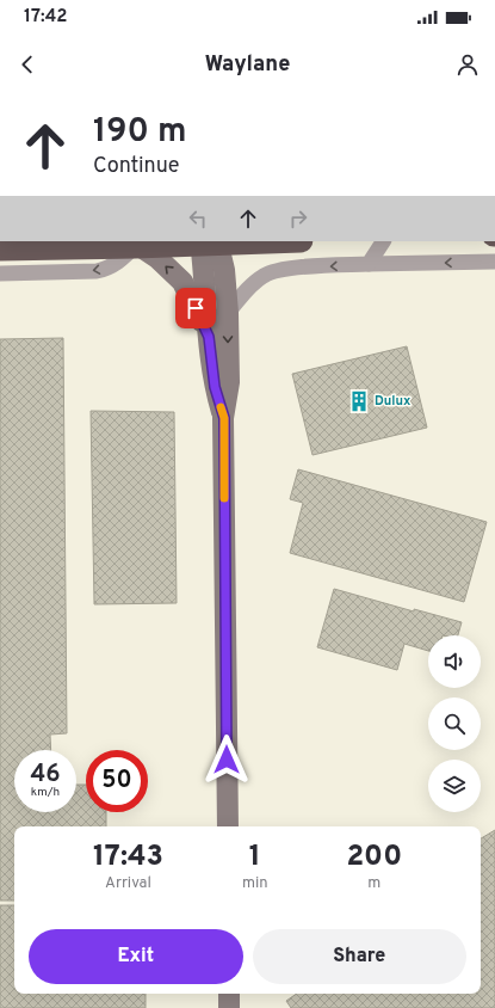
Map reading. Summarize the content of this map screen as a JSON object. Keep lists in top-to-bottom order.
{
  "places": {
    "building": ["Dulux"]
  },
  "page": {
    "status": "17:42",
    "header": "Waylane",
    "turn": ["190 m", "Continue"],
    "speed": "46 km/h",
    "limit": "50",
    "eta": [
      "17:43",
      "Arrival",
      "1",
      "min",
      "200",
      "m"
    ],
    "buttons": ["Exit", "Share"]
  }
}
